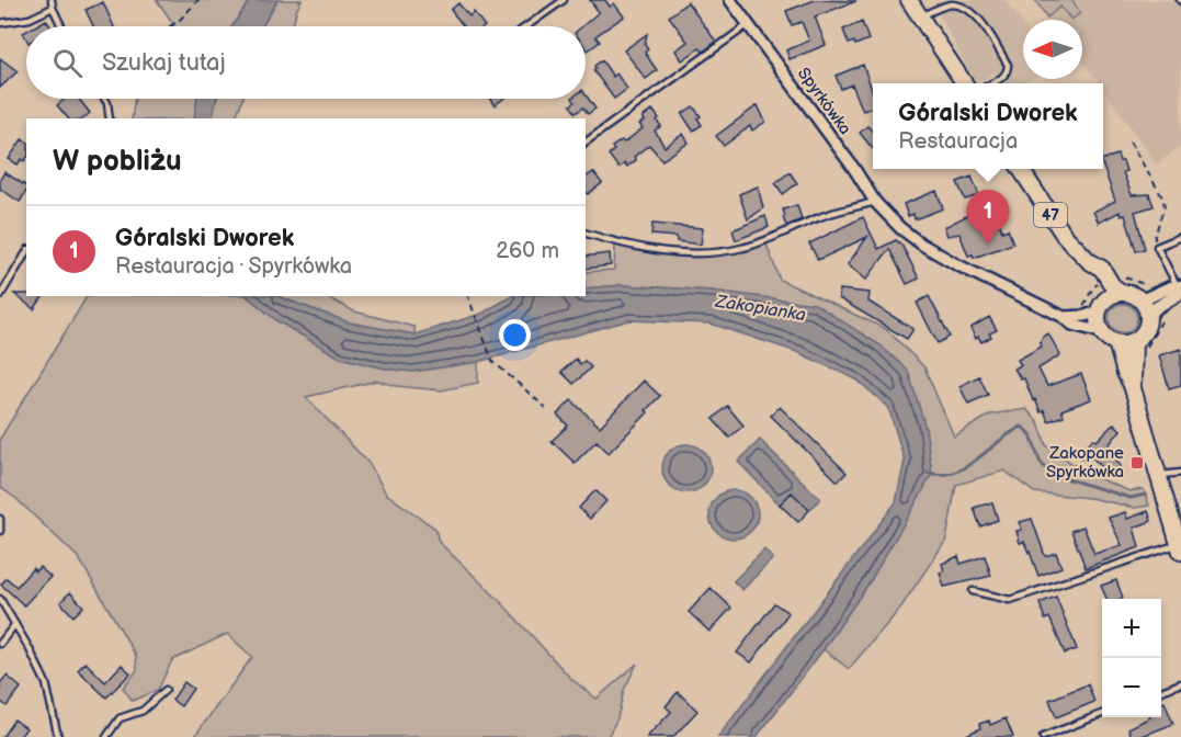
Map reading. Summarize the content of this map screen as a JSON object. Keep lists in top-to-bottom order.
{
  "streets": {
    "main road": ["47"],
    "street": ["Spyrkówka"]
  },
  "crossings": [
    ["Spyrkówka", "47"]
  ],
  "water": ["Zakopianka"],
  "places": {
    "transit": ["Zakopane Spyrkówka"]
  },
  "north": "left",
  "page": {
    "search": "Szukaj tutaj",
    "popup": ["Góralski Dworek", "Restauracja"],
    "heading": "W pobliżu",
    "pins": "1",
    "list": [
      {
        "mark": "1",
        "name": "Góralski Dworek",
        "note": "Restauracja · Spyrkówka",
        "value": "260 m"
      }
    ],
    "map_buttons": ["+", "−"]
  }
}
